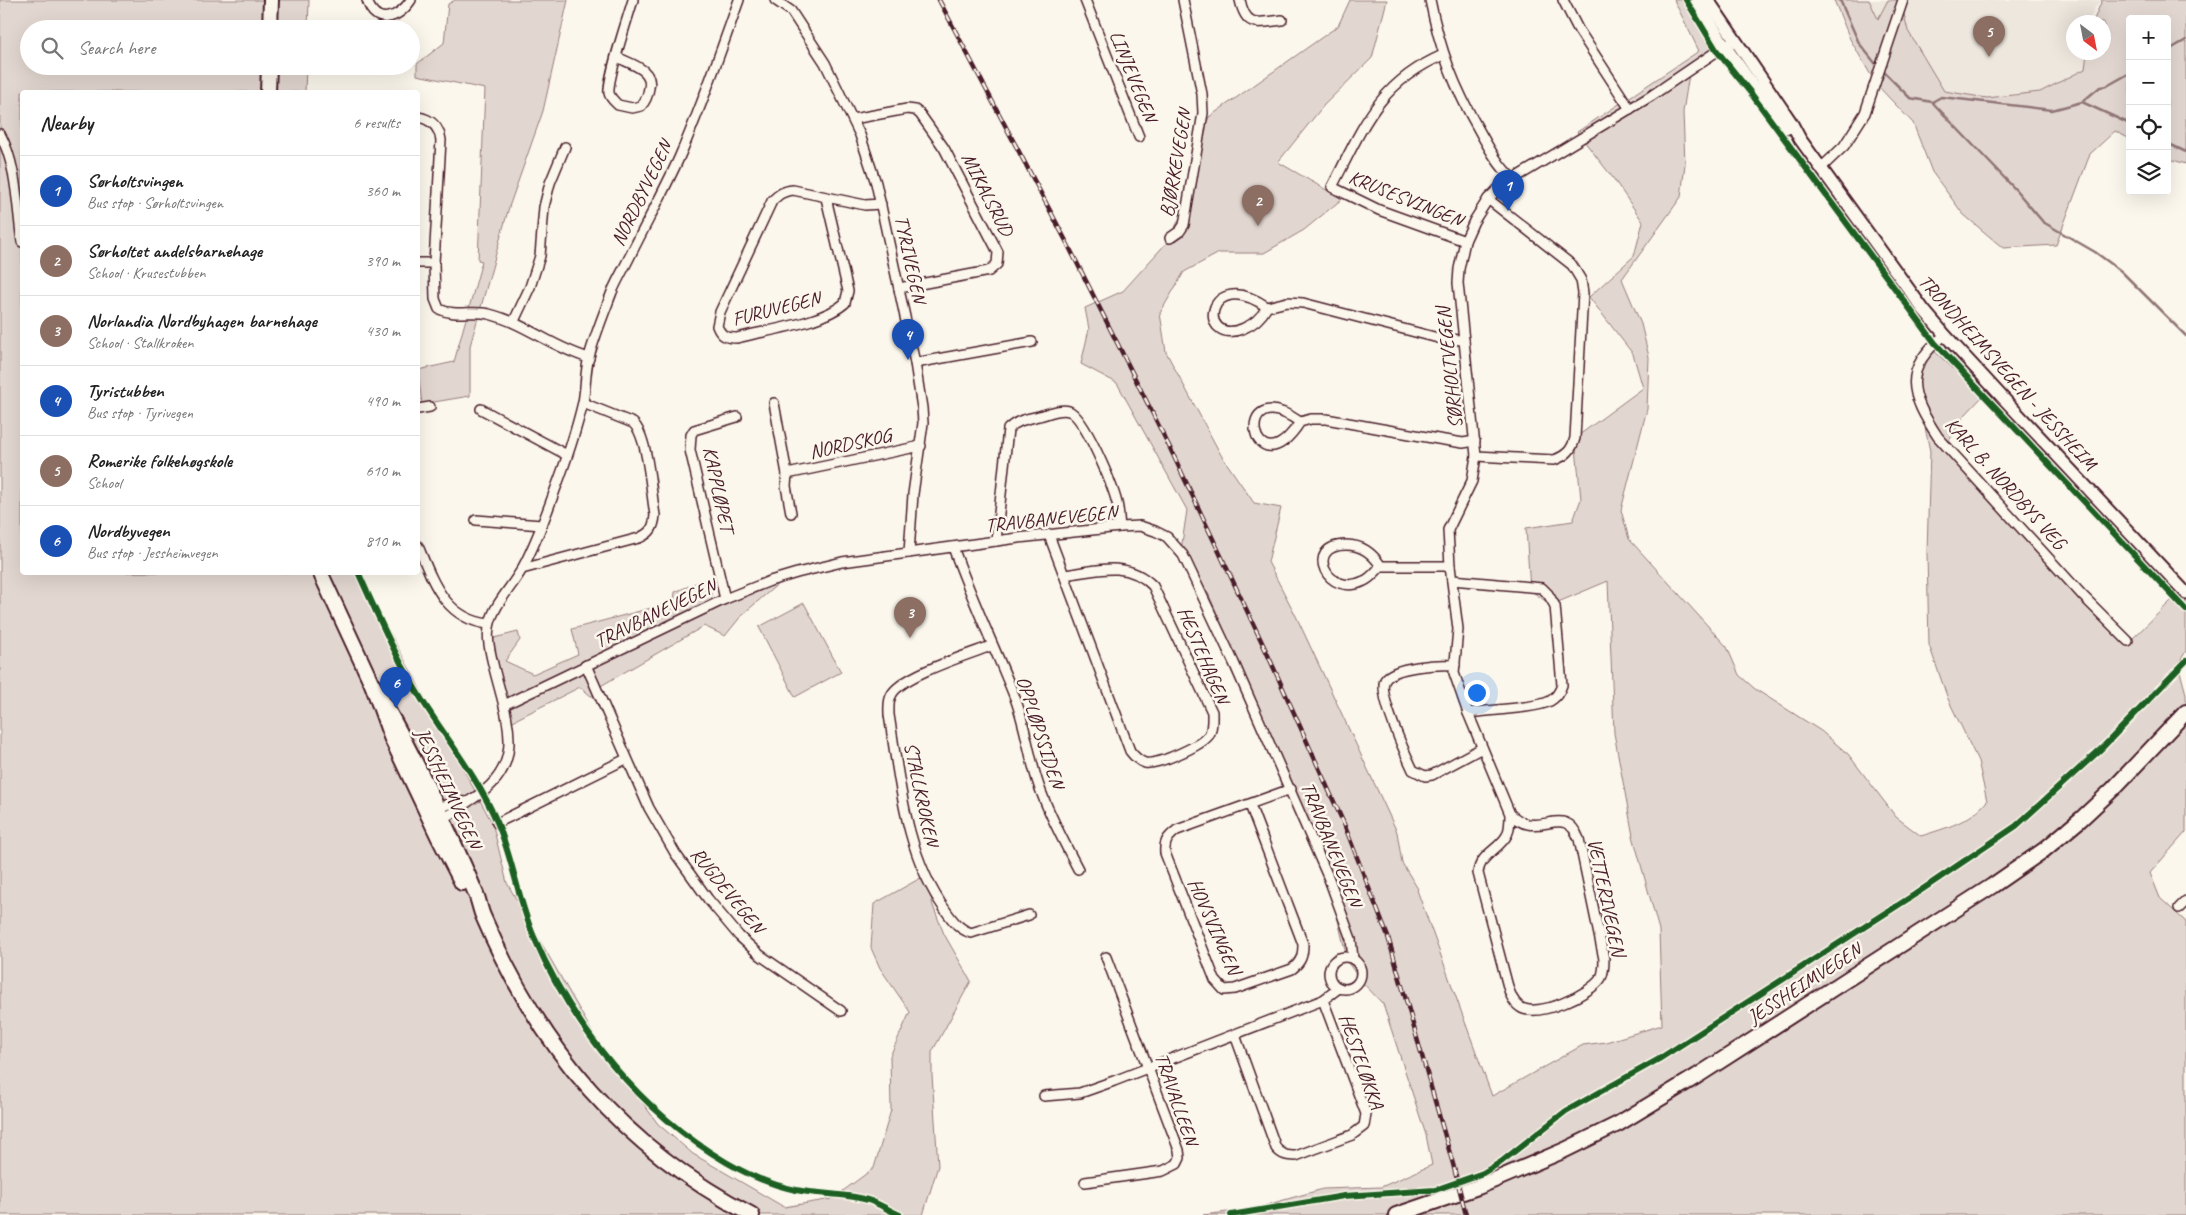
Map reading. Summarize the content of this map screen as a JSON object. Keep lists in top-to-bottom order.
{
  "streets": {
    "main road": ["TRONDHEIMSVEGEN - JESSHEIM", "JESSHEIMVEGEN"],
    "street": [
      "LINJEVEGEN",
      "BJØRKEVEGEN",
      "NORDBYVEGEN",
      "MIKALSRUD",
      "KRUSESVINGEN",
      "TYRIVEGEN",
      "FURUVEGEN",
      "SØRHOLTVEGEN",
      "NORDSKOG",
      "KARL B. NORDBYS VEG",
      "KAPPLØPET",
      "TRAVBANEVEGEN",
      "HESTEHAGEN",
      "OPPLØPSSIDEN",
      "STALLKROKEN",
      "RUGDEVEGEN",
      "VETTERIVEGEN",
      "HOVSVINGEN",
      "HESTELØKKA",
      "TRAVALLEEN"
    ]
  },
  "crossings": [
    ["NORDBYVEGEN", "TRAVBANEVEGEN"],
    ["NORDBYVEGEN", "JESSHEIMVEGEN"],
    ["MIKALSRUD", "TYRIVEGEN"],
    ["KRUSESVINGEN", "SØRHOLTVEGEN"],
    ["TYRIVEGEN", "FURUVEGEN"],
    ["TYRIVEGEN", "NORDSKOG"],
    ["TYRIVEGEN", "TRAVBANEVEGEN"],
    ["SØRHOLTVEGEN", "TRONDHEIMSVEGEN - JESSHEIM"],
    ["SØRHOLTVEGEN", "VETTERIVEGEN"],
    ["TRONDHEIMSVEGEN - JESSHEIM", "KARL B. NORDBYS VEG"],
    ["KAPPLØPET", "TRAVBANEVEGEN"],
    ["TRAVBANEVEGEN", "HESTEHAGEN"],
    ["TRAVBANEVEGEN", "OPPLØPSSIDEN"],
    ["TRAVBANEVEGEN", "RUGDEVEGEN"],
    ["TRAVBANEVEGEN", "HOVSVINGEN"],
    ["OPPLØPSSIDEN", "STALLKROKEN"]
  ],
  "north": "bottom right",
  "page": {
    "map_buttons": ["+", "−"],
    "pins": [
      "5",
      "1",
      "2",
      "4",
      "3",
      "6"
    ],
    "search": "Search here",
    "heading": ["Nearby", "6 results"],
    "list": [
      {
        "mark": "1",
        "name": "Sørholtsvingen",
        "note": "Bus stop · Sørholtsvingen",
        "value": "360 m"
      },
      {
        "mark": "2",
        "name": "Sørholtet andelsbarnehage",
        "note": "School · Krusestubben",
        "value": "390 m"
      },
      {
        "mark": "3",
        "name": "Norlandia Nordbyhagen barnehage",
        "note": "School · Stallkroken",
        "value": "430 m"
      },
      {
        "mark": "4",
        "name": "Tyristubben",
        "note": "Bus stop · Tyrivegen",
        "value": "490 m"
      },
      {
        "mark": "5",
        "name": "Romerike folkehøgskole",
        "note": "School",
        "value": "610 m"
      },
      {
        "mark": "6",
        "name": "Nordbyvegen",
        "note": "Bus stop · Jessheimvegen",
        "value": "810 m"
      }
    ]
  }
}
